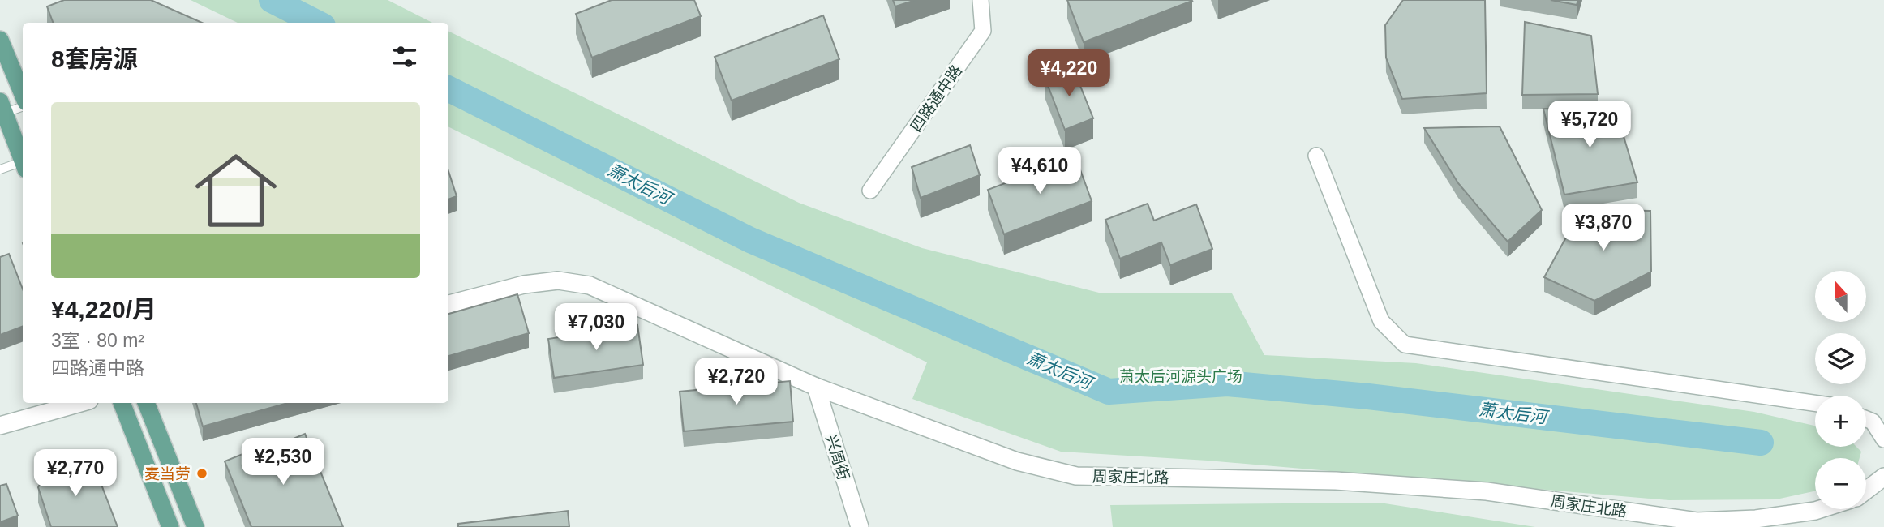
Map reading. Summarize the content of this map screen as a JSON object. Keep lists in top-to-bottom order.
{
  "streets": {
    "street": ["四路通中路", "兴周街", "周家庄北路"]
  },
  "crossings": [
    ["兴周街", "周家庄北路"]
  ],
  "water": ["萧太后河"],
  "parks": ["萧太后河源头广场"],
  "places": ["麦当劳"],
  "north": "top",
  "page": {
    "heading": "8套房源",
    "price": [
      "¥4,220",
      "¥5,720",
      "¥4,610",
      "¥3,870",
      "¥7,030",
      "¥2,720",
      "¥2,530",
      "¥2,770"
    ],
    "list": [
      {
        "name": "¥4,220/月",
        "note": "3室 · 80 m² · 四路通中路"
      }
    ],
    "map_buttons": ["+", "−"]
  }
}
